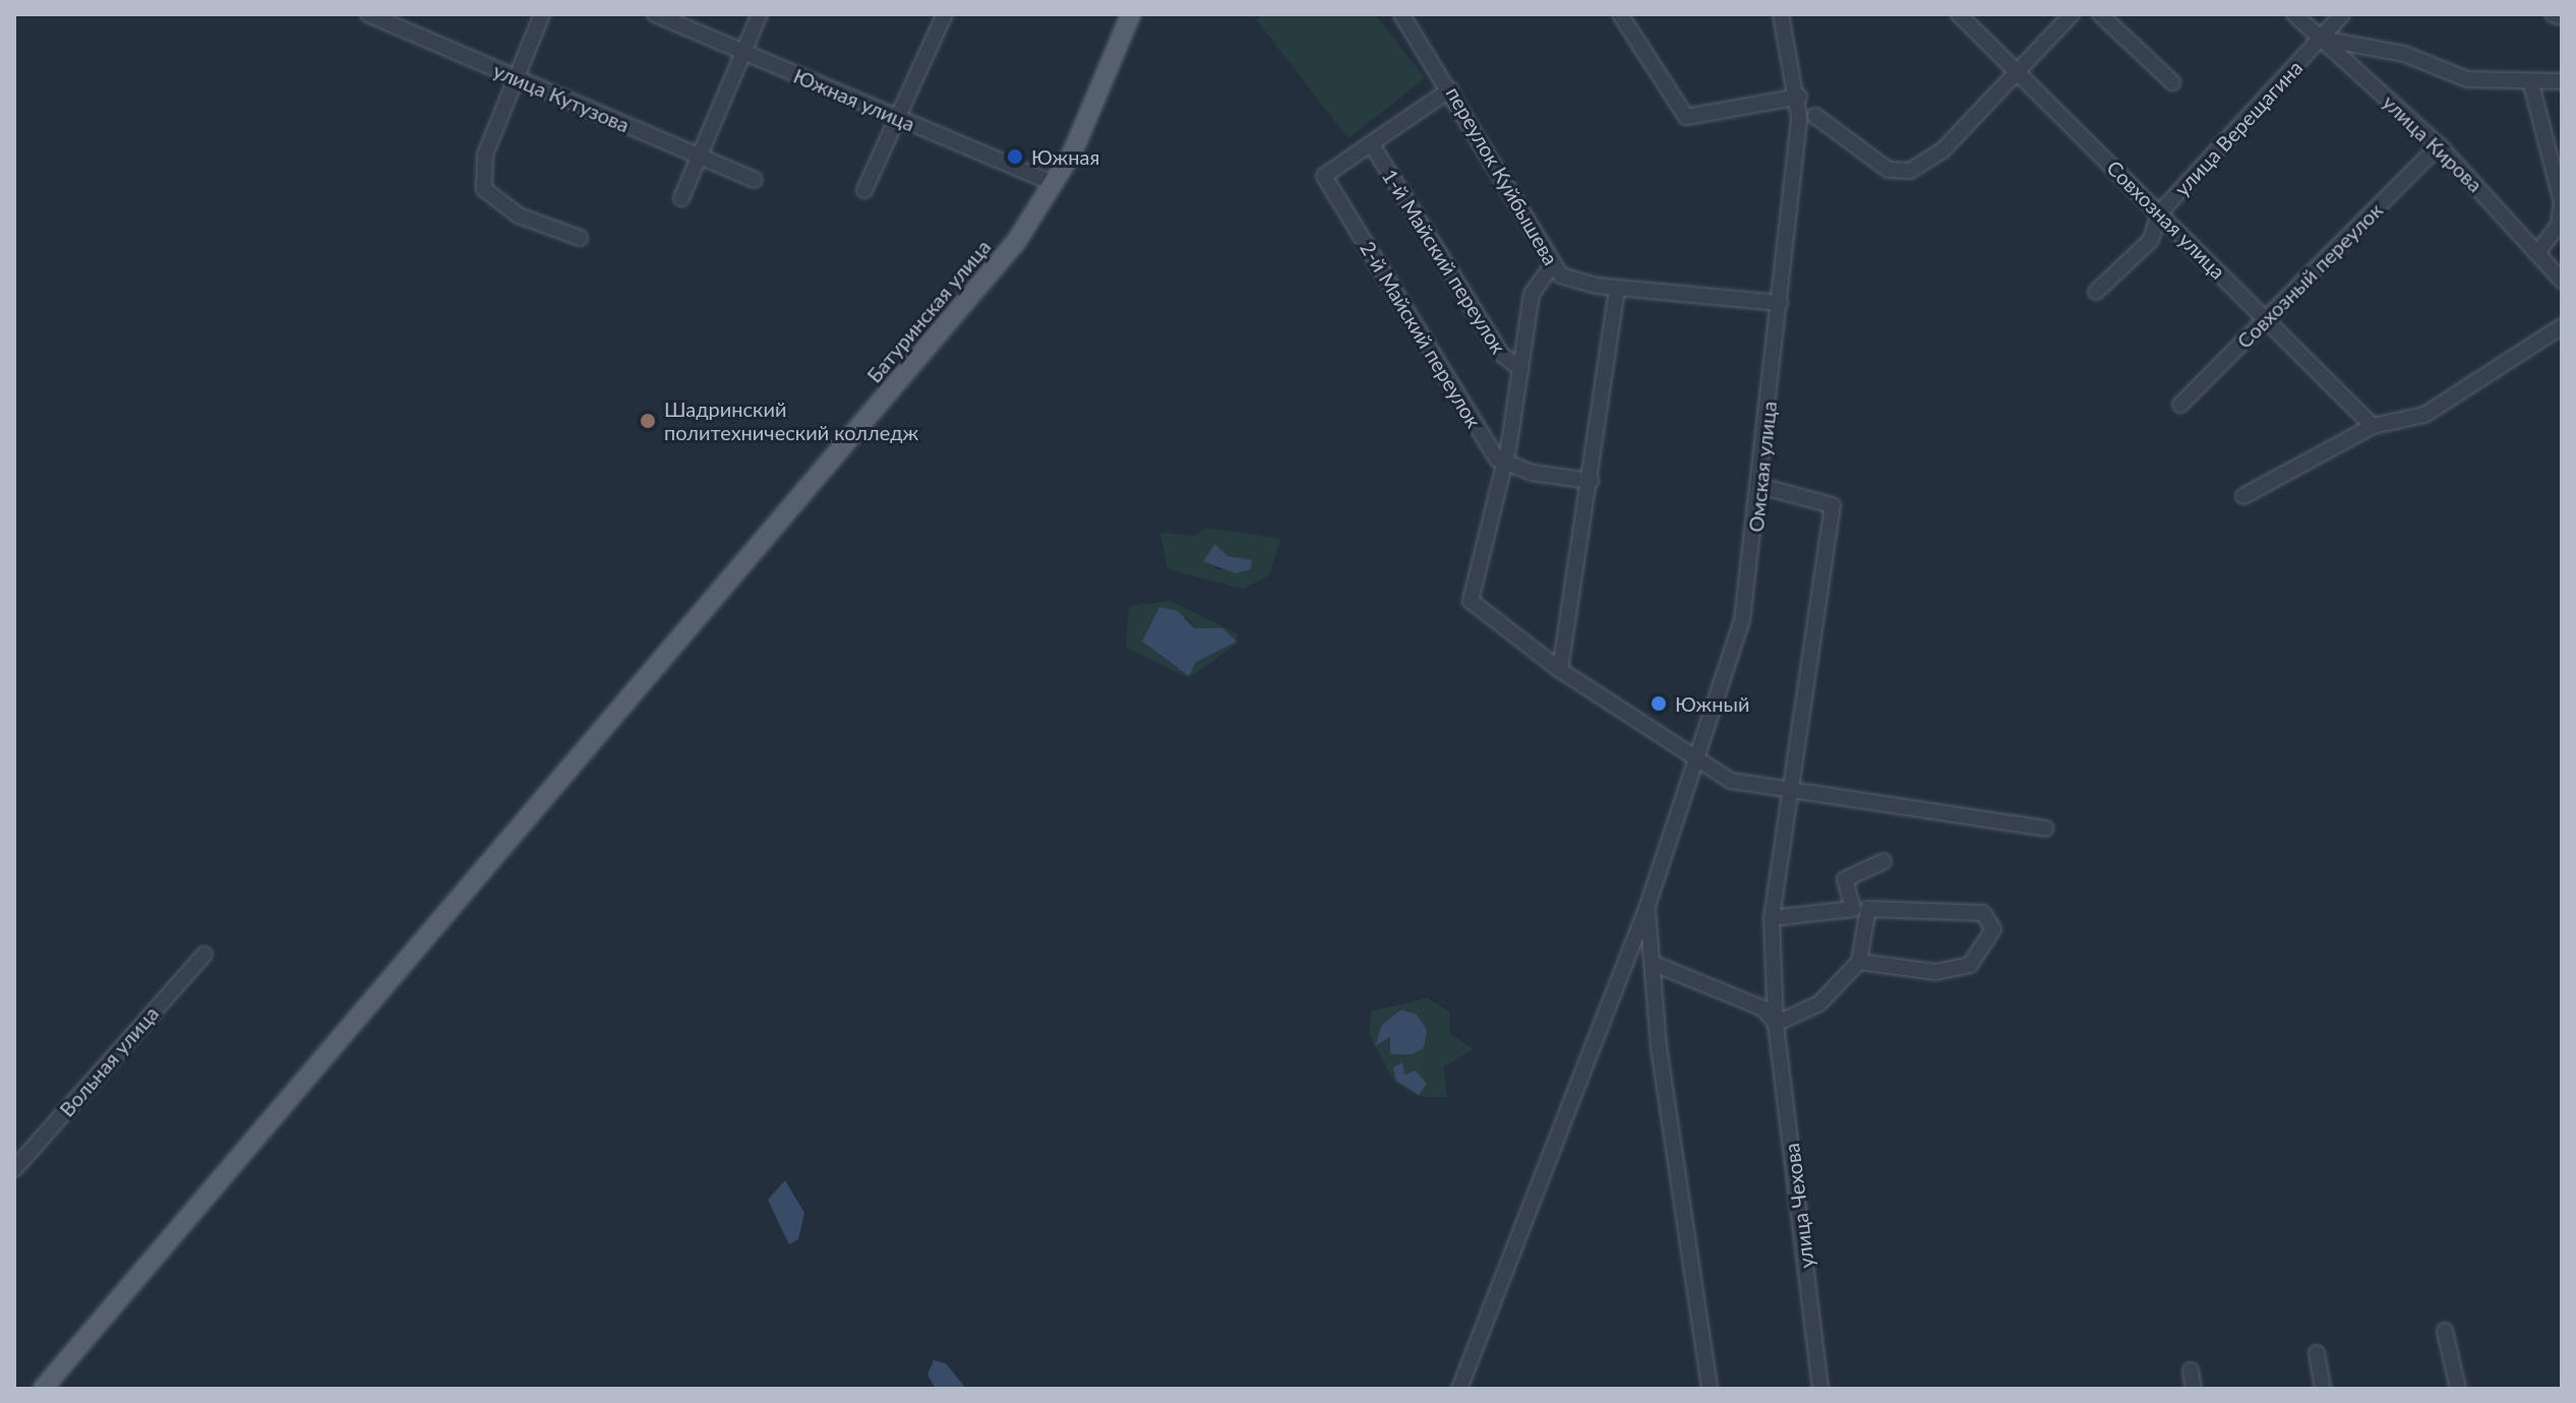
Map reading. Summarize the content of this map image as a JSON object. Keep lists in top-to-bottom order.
{
  "streets": {
    "main road": ["Батуринская улица"],
    "street": [
      "улица Кутузова",
      "Южная улица",
      "улица Верещагина",
      "улица Кирова",
      "переулок Куйбышева",
      "Совхозная улица",
      "1-й Майский переулок",
      "Совхозный переулок",
      "2-й Майский переулок",
      "Омская улица",
      "Вольная улица",
      "улица Чехова"
    ]
  },
  "crossings": [
    ["Южная улица", "Батуринская улица"],
    ["улица Верещагина", "улица Кирова"],
    ["улица Верещагина", "Совхозная улица"],
    ["улица Кирова", "Совхозный переулок"],
    ["переулок Куйбышева", "2-й Майский переулок"],
    ["переулок Куйбышева", "Омская улица"],
    ["Совхозная улица", "Совхозный переулок"],
    ["1-й Майский переулок", "2-й Майский переулок"],
    ["Омская улица", "улица Чехова"]
  ],
  "places": ["Южная", "Шадринский политехнический колледж", "Южный"]
}
